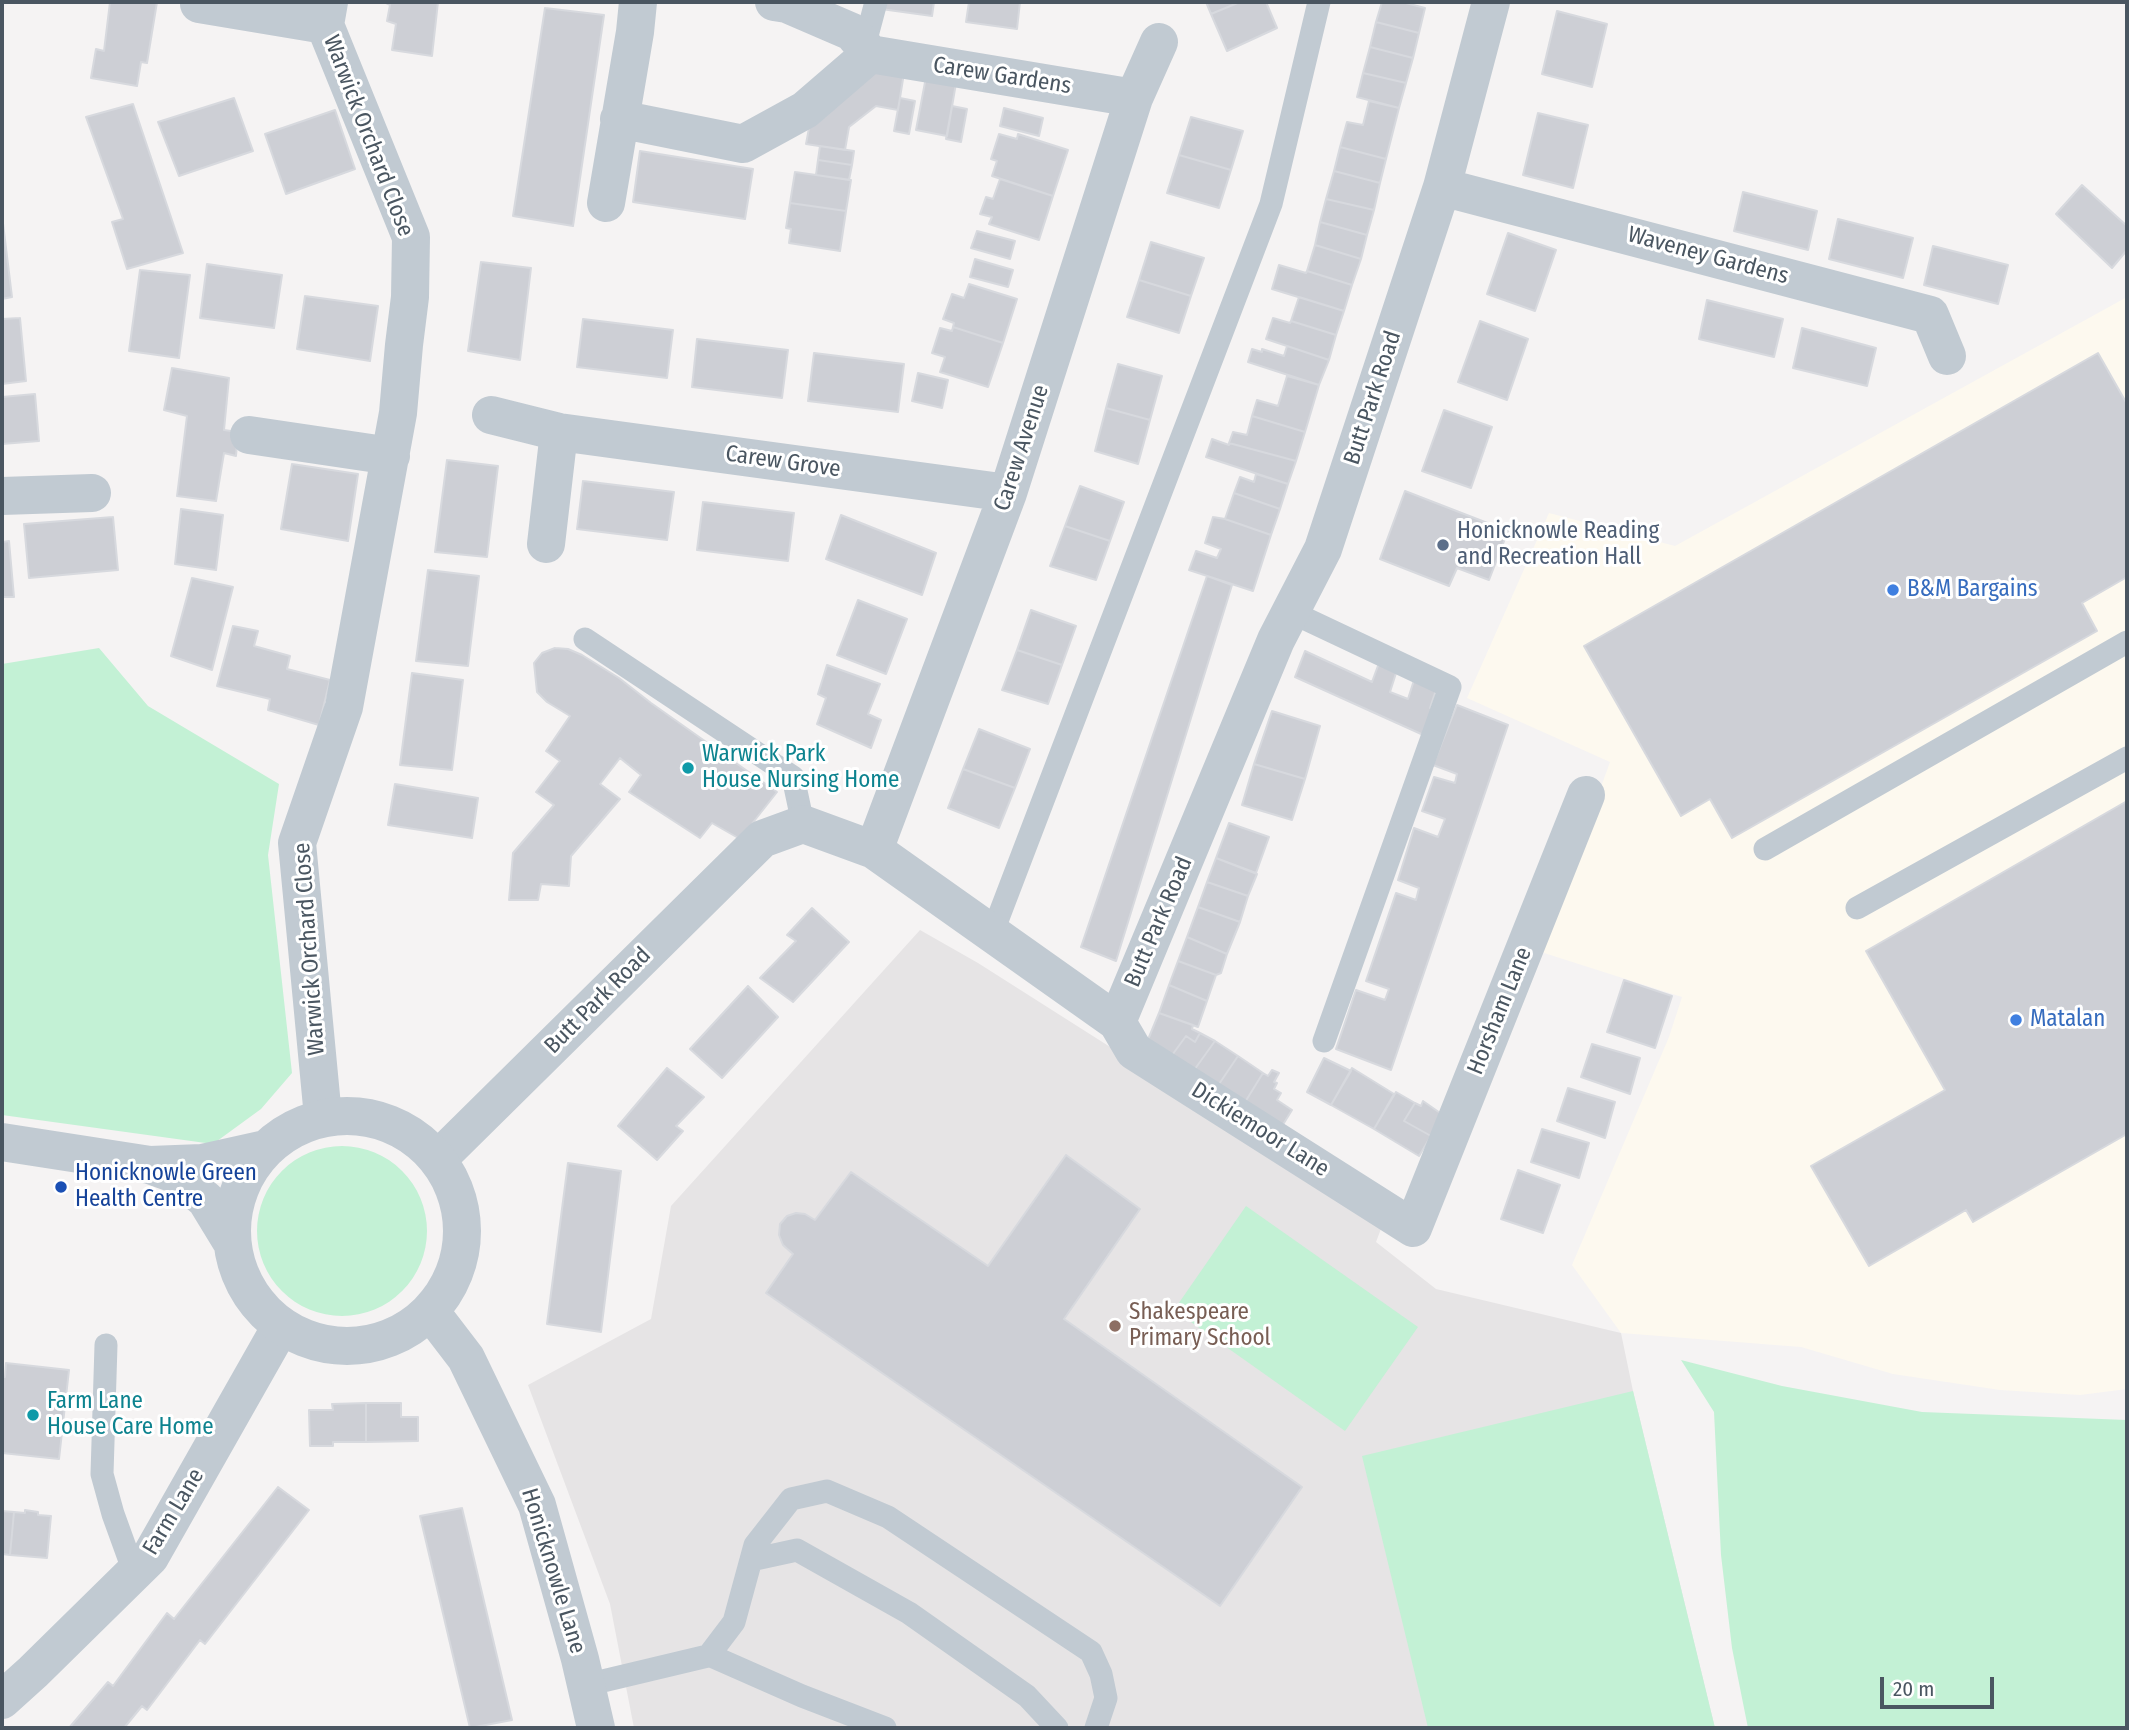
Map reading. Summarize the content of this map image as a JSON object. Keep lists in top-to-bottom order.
{
  "streets": {
    "street": [
      "Carew Gardens",
      "Warwick Orchard Close",
      "Waveney Gardens",
      "Butt Park Road",
      "Carew Avenue",
      "Carew Grove",
      "Horsham Lane",
      "Dickiemoor Lane",
      "Farm Lane",
      "Honicknowle Lane"
    ]
  },
  "crossings": [
    ["Carew Gardens", "Carew Avenue"],
    ["Warwick Orchard Close", "Butt Park Road"],
    ["Warwick Orchard Close", "Farm Lane"],
    ["Warwick Orchard Close", "Honicknowle Lane"],
    ["Waveney Gardens", "Butt Park Road"],
    ["Butt Park Road", "Dickiemoor Lane"],
    ["Butt Park Road", "Farm Lane"],
    ["Butt Park Road", "Honicknowle Lane"],
    ["Carew Avenue", "Carew Grove"],
    ["Horsham Lane", "Dickiemoor Lane"],
    ["Farm Lane", "Honicknowle Lane"]
  ],
  "places": [
    "Honicknowle Reading and Recreation Hall",
    "B&M Bargains",
    "Warwick Park House Nursing Home",
    "Matalan",
    "Honicknowle Green Health Centre",
    "Shakespeare Primary School",
    "Farm Lane House Care Home"
  ],
  "scale_bar": "20 m"
}
